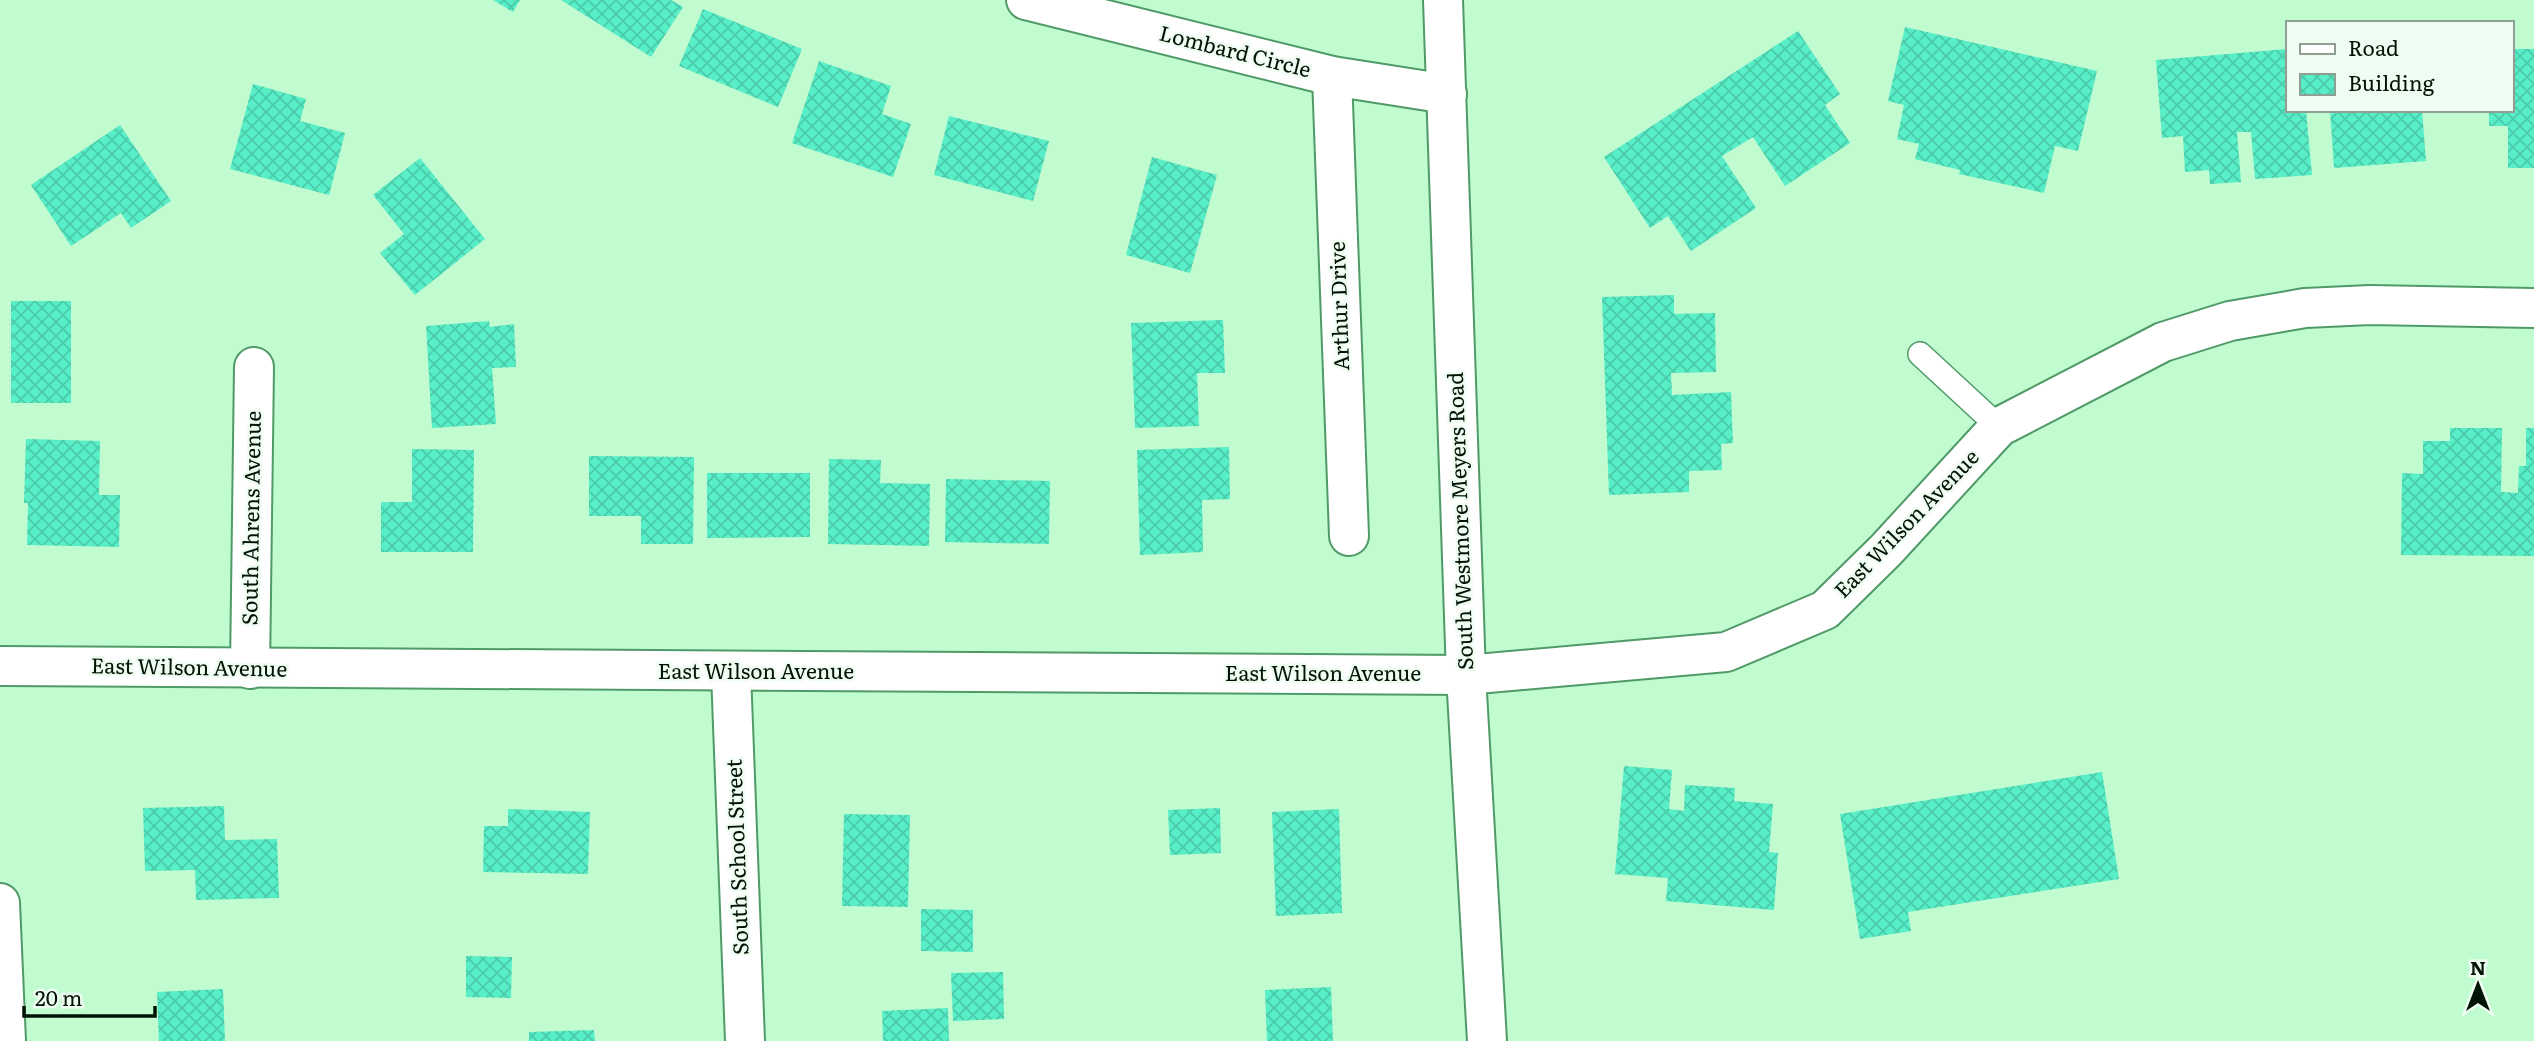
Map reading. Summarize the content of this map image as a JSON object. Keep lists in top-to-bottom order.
{
  "streets": {
    "street": [
      "Lombard Circle",
      "Arthur Drive",
      "South Ahrens Avenue",
      "South Westmore Meyers Road",
      "East Wilson Avenue",
      "South School Street"
    ]
  },
  "crossings": [
    ["Lombard Circle", "Arthur Drive"],
    ["Lombard Circle", "South Westmore Meyers Road"],
    ["South Ahrens Avenue", "East Wilson Avenue"],
    ["South Westmore Meyers Road", "East Wilson Avenue"],
    ["East Wilson Avenue", "South School Street"]
  ],
  "legend": ["Road", "Building"],
  "scale_bar": "20 m",
  "north": "top"
}
